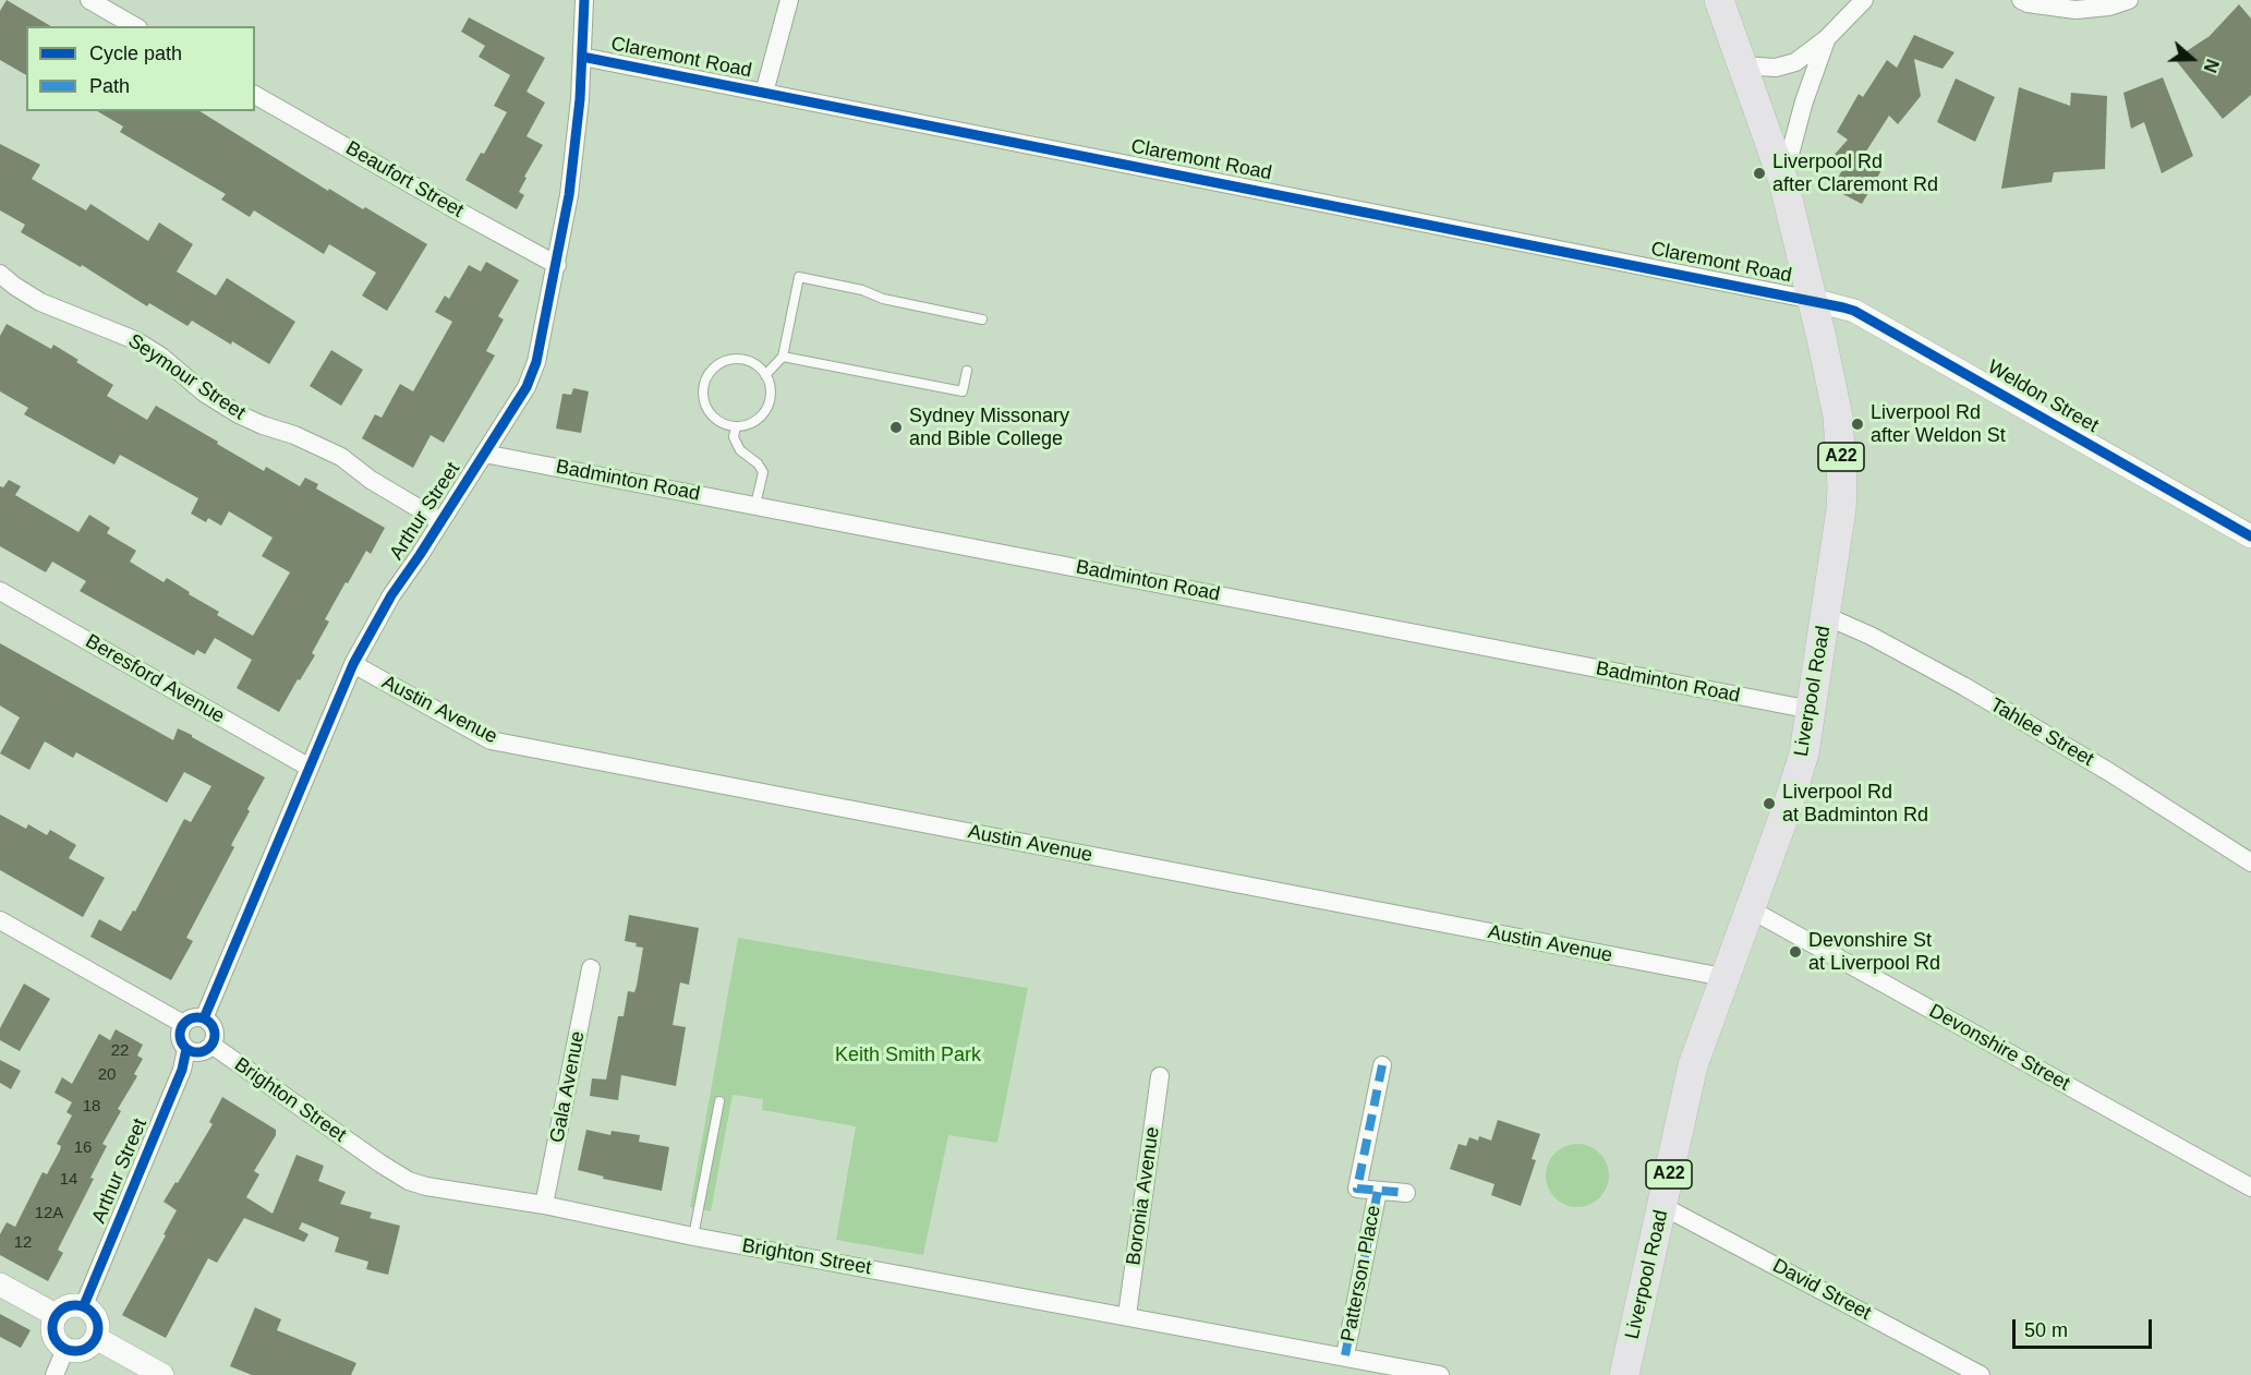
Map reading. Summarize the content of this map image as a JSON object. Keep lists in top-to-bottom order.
{
  "streets": {
    "highway": ["A22", "Liverpool Road"],
    "street": [
      "Claremont Road",
      "Beaufort Street",
      "Seymour Street",
      "Weldon Street",
      "Badminton Road",
      "Arthur Street",
      "Beresford Avenue",
      "Austin Avenue",
      "Tahlee Street",
      "Devonshire Street",
      "Gala Avenue",
      "Brighton Street",
      "Boronia Avenue",
      "Patterson Place",
      "David Street"
    ]
  },
  "crossings": [
    ["Claremont Road", "Weldon Street"],
    ["Claremont Road", "Arthur Street"],
    ["Claremont Road", "Liverpool Road"],
    ["Beaufort Street", "Arthur Street"],
    ["Seymour Street", "Arthur Street"],
    ["Weldon Street", "Liverpool Road"],
    ["Badminton Road", "Arthur Street"],
    ["Badminton Road", "Liverpool Road"],
    ["Arthur Street", "Beresford Avenue"],
    ["Arthur Street", "Austin Avenue"],
    ["Arthur Street", "Brighton Street"],
    ["Liverpool Road", "Austin Avenue"],
    ["Liverpool Road", "Tahlee Street"],
    ["Liverpool Road", "Devonshire Street"],
    ["Liverpool Road", "David Street"],
    ["Gala Avenue", "Brighton Street"],
    ["Brighton Street", "Boronia Avenue"],
    ["Brighton Street", "Patterson Place"]
  ],
  "parks": ["Keith Smith Park"],
  "places": [
    "Liverpool Rd after Claremont Rd",
    "Liverpool Rd after Weldon St",
    "Sydney Missonary and Bible College",
    "Liverpool Rd at Badminton Rd",
    "Devonshire St at Liverpool Rd"
  ],
  "house_numbers": [
    "22",
    "20",
    "18",
    "16",
    "14",
    "12A",
    "12"
  ],
  "legend": ["Cycle path", "Path"],
  "scale_bar": "50 m",
  "north": "right"
}
